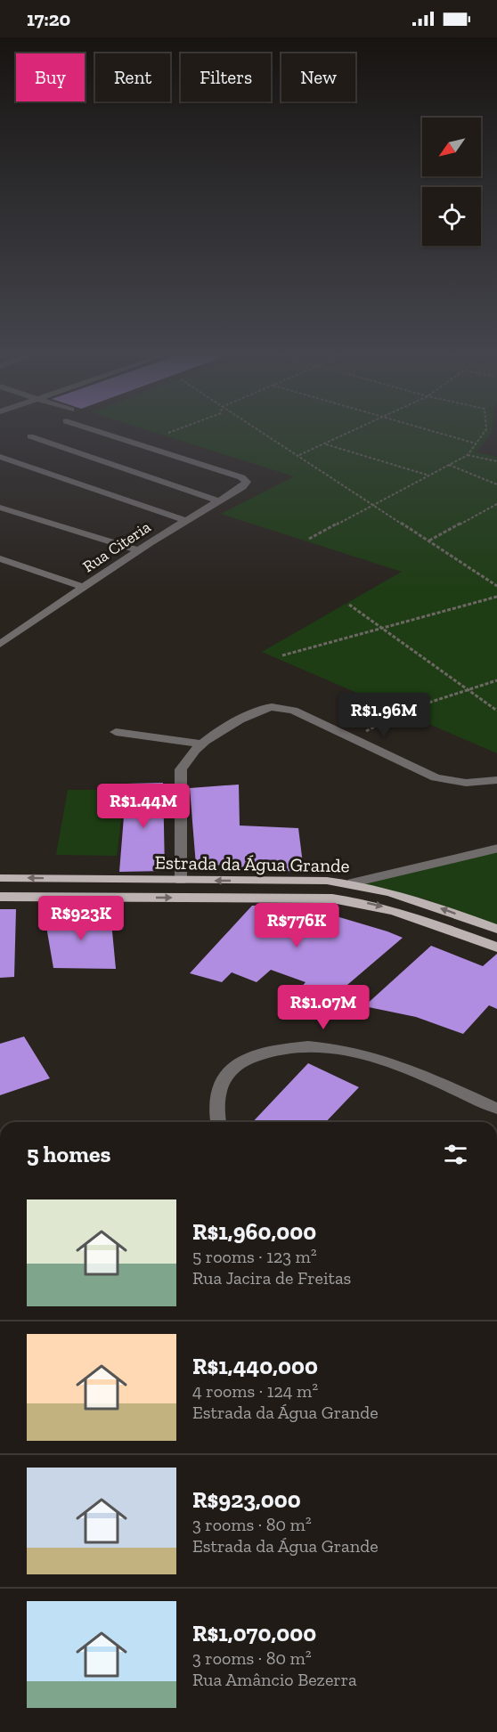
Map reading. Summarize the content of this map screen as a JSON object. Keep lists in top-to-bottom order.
{
  "streets": {
    "main road": ["Estrada da Água Grande"],
    "street": ["Rua Citeria"]
  },
  "north": "bottom left",
  "page": {
    "status": "17:20",
    "chip": [
      "Buy",
      "Rent",
      "Filters",
      "New"
    ],
    "price": [
      "R$1.96M",
      "R$1.44M",
      "R$923K",
      "R$776K",
      "R$1.07M"
    ],
    "heading": "5 homes",
    "list": [
      {
        "name": "R$1,960,000",
        "note": "5 rooms · 123 m² · Rua Jacira de Freitas"
      },
      {
        "name": "R$1,440,000",
        "note": "4 rooms · 124 m² · Estrada da Água Grande"
      },
      {
        "name": "R$923,000",
        "note": "3 rooms · 80 m² · Estrada da Água Grande"
      },
      {
        "name": "R$1,070,000",
        "note": "3 rooms · 80 m² · Rua Amâncio Bezerra"
      }
    ]
  }
}
